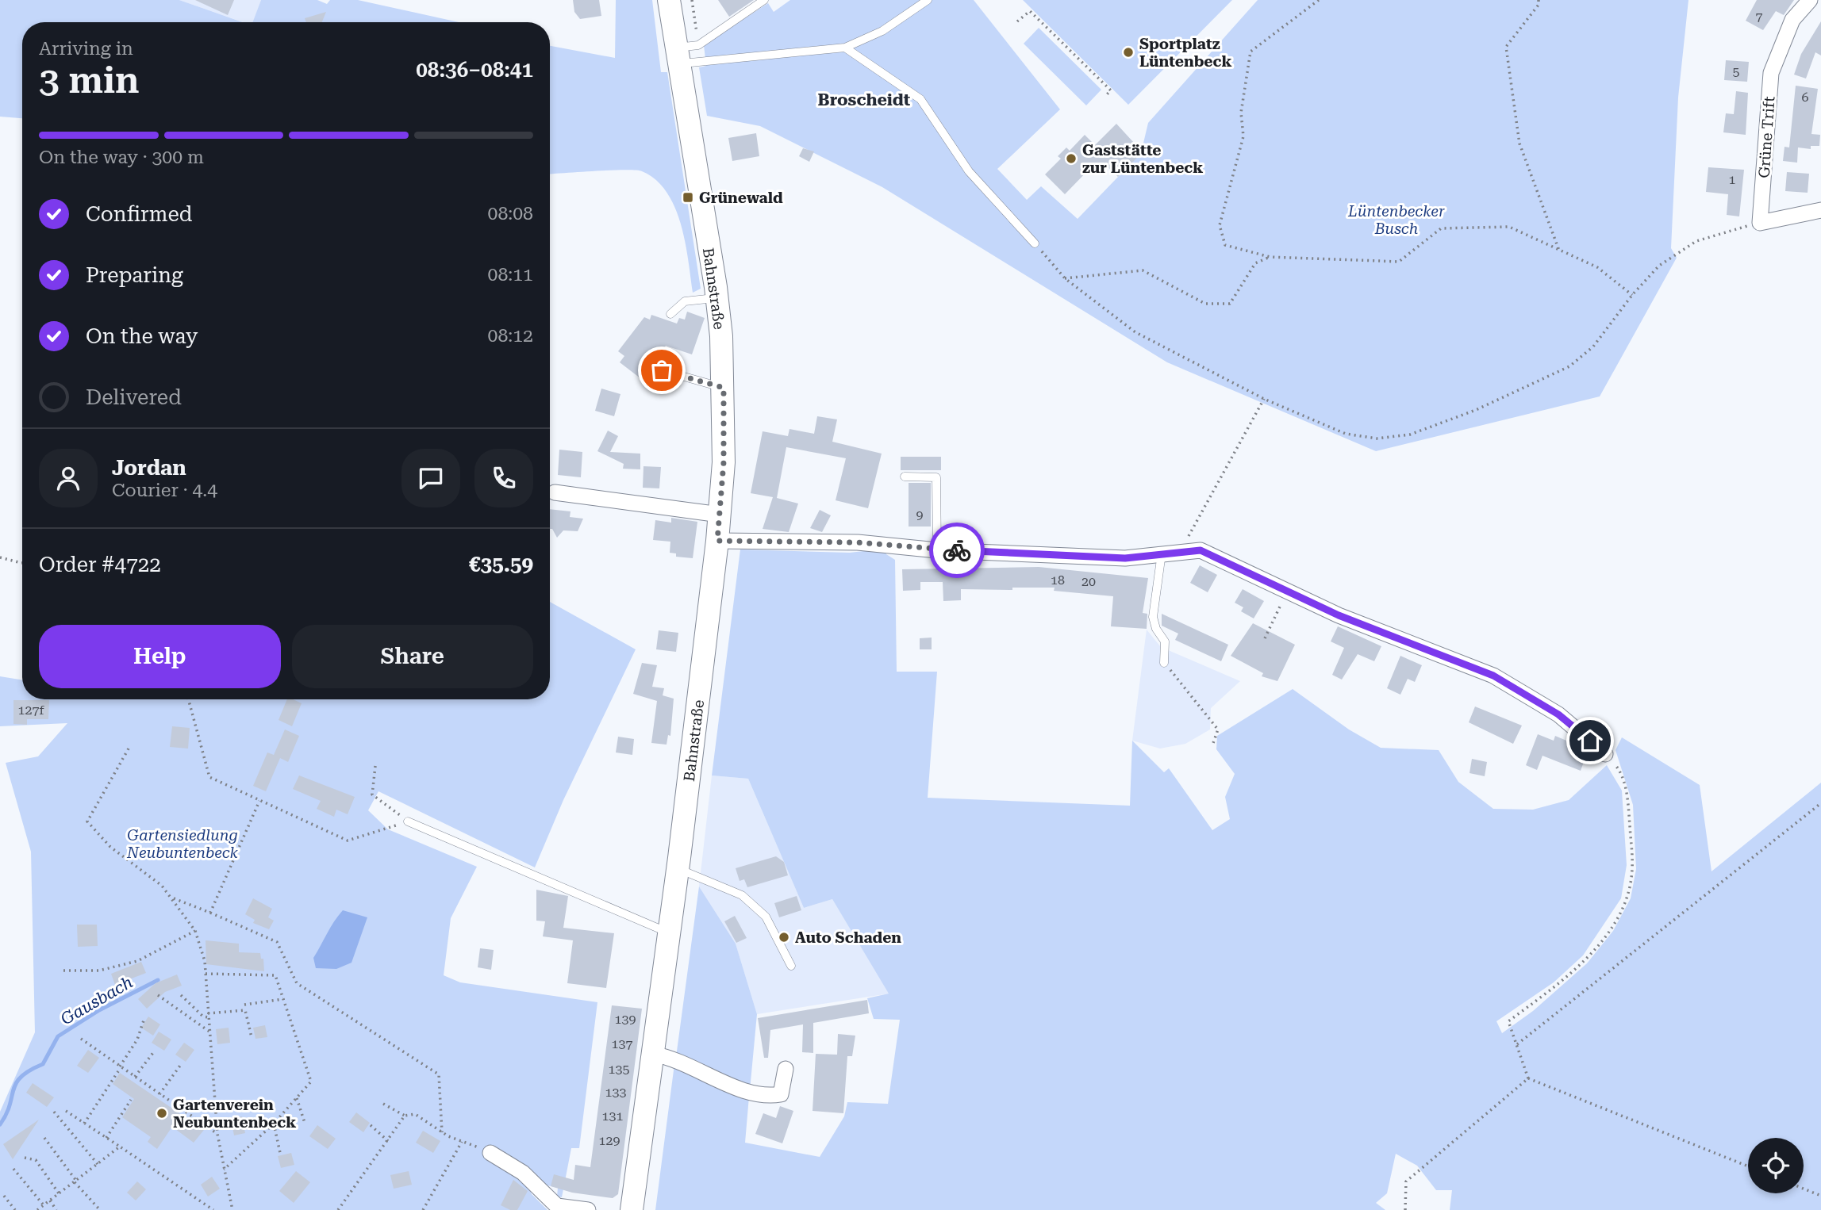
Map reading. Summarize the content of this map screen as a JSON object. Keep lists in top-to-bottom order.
{
  "streets": {
    "main road": ["Bahnstraße"],
    "street": ["Grüne Trift"]
  },
  "districts": ["Broscheidt"],
  "water": ["Gausbach"],
  "parks": ["Lüntenbecker Busch", "Gartensiedlung Neubuntenbeck"],
  "places": {
    "other": [
      "Sportplatz Lüntenbeck",
      "Gaststätte zur Lüntenbeck",
      "Auto Schaden",
      "Gartenverein Neubuntenbeck"
    ],
    "transit": ["Grünewald"]
  },
  "house_numbers": [
    "7",
    "5",
    "6",
    "1",
    "9",
    "18",
    "20",
    "127f",
    "139",
    "137",
    "135",
    "133",
    "131",
    "129"
  ],
  "page": {
    "heading": ["3 min", "Arriving in", "08:36–08:41"],
    "panel": [
      "Jordan",
      "Courier · 4.4",
      "Order #4722",
      "€35.59"
    ],
    "bar": "On the way · 300 m",
    "list": [
      ["Confirmed", "08:08"],
      ["Preparing", "08:11"],
      ["On the way", "08:12"],
      "Delivered"
    ],
    "buttons": ["Help", "Share"]
  }
}
